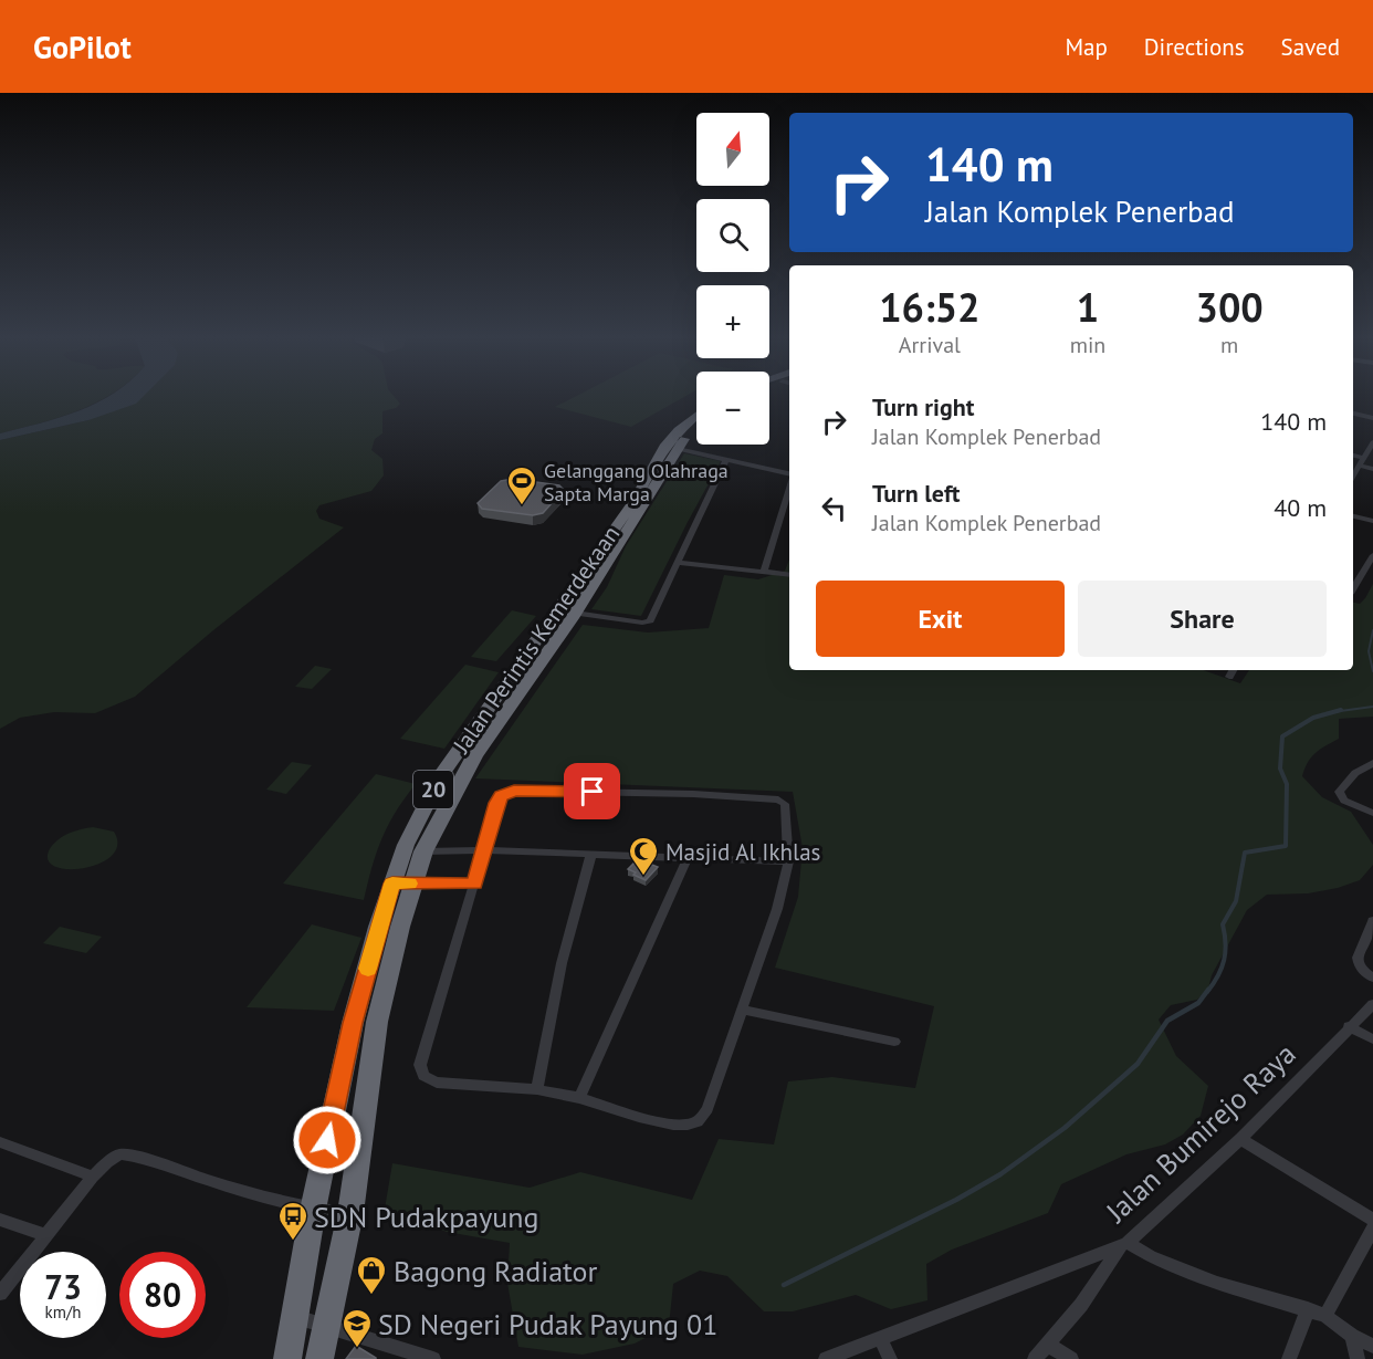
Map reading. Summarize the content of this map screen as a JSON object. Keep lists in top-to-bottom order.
{
  "streets": {
    "highway": ["Jalan Perintis Kemerdekaan", "20"],
    "street": ["Jalan Bumirejo Raya"]
  },
  "places": {
    "sports": ["Gelanggang Olahraga Sapta Marga"],
    "mosque": ["Masjid Al Ikhlas"],
    "bus stop": ["SDN Pudakpayung"],
    "shop": ["Bagong Radiator"],
    "school or university": ["SD Negeri Pudak Payung 01"]
  },
  "north": "top",
  "page": {
    "header": "GoPilot",
    "nav": ["Map", "Directions", "Saved"],
    "map_buttons": ["+", "−"],
    "turn": ["140 m", "Jalan Komplek Penerbad"],
    "eta": [
      "16:52",
      "Arrival",
      "1",
      "min",
      "300",
      "m"
    ],
    "list": [
      {
        "name": "Turn right",
        "note": "Jalan Komplek Penerbad",
        "value": "140 m"
      },
      {
        "name": "Turn left",
        "note": "Jalan Komplek Penerbad",
        "value": "40 m"
      }
    ],
    "buttons": ["Exit", "Share"],
    "speed": "73 km/h",
    "limit": "80"
  }
}
